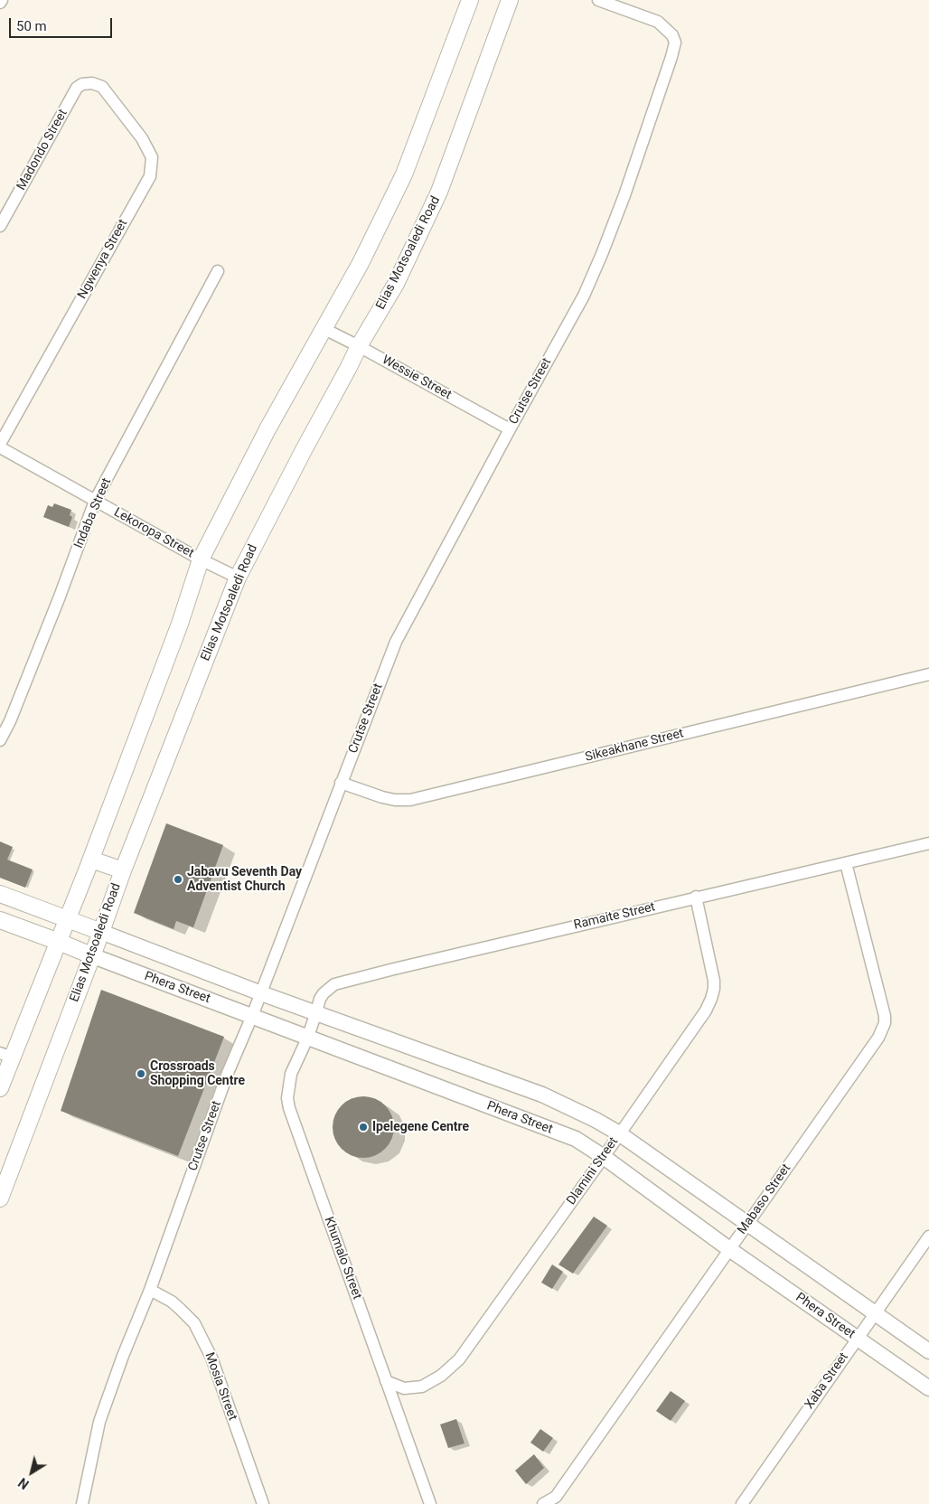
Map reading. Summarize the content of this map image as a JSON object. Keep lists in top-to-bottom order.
{
  "streets": {
    "main road": ["Elias Motsoaledi Road", "Phera Street"],
    "street": [
      "Madondo Street",
      "Ngwenya Street",
      "Wessie Street",
      "Crutse Street",
      "Indaba Street",
      "Lekoropa Street",
      "Sikeakhane Street",
      "Ramaite Street",
      "Dlamini Street",
      "Mabaso Street",
      "Khumalo Street",
      "Xaba Street",
      "Mosia Street"
    ]
  },
  "crossings": [
    ["Madondo Street", "Ngwenya Street"],
    ["Elias Motsoaledi Road", "Wessie Street"],
    ["Elias Motsoaledi Road", "Lekoropa Street"],
    ["Elias Motsoaledi Road", "Phera Street"],
    ["Ngwenya Street", "Lekoropa Street"],
    ["Wessie Street", "Crutse Street"],
    ["Crutse Street", "Sikeakhane Street"],
    ["Crutse Street", "Phera Street"],
    ["Crutse Street", "Mosia Street"],
    ["Indaba Street", "Lekoropa Street"],
    ["Ramaite Street", "Phera Street"],
    ["Ramaite Street", "Dlamini Street"],
    ["Ramaite Street", "Mabaso Street"],
    ["Ramaite Street", "Khumalo Street"],
    ["Phera Street", "Dlamini Street"],
    ["Phera Street", "Mabaso Street"],
    ["Phera Street", "Khumalo Street"],
    ["Phera Street", "Xaba Street"],
    ["Dlamini Street", "Khumalo Street"]
  ],
  "places": ["Jabavu Seventh Day Adventist Church", "Crossroads Shopping Centre", "Ipelegene Centre"],
  "scale_bar": "50 m",
  "north": "bottom left"
}
